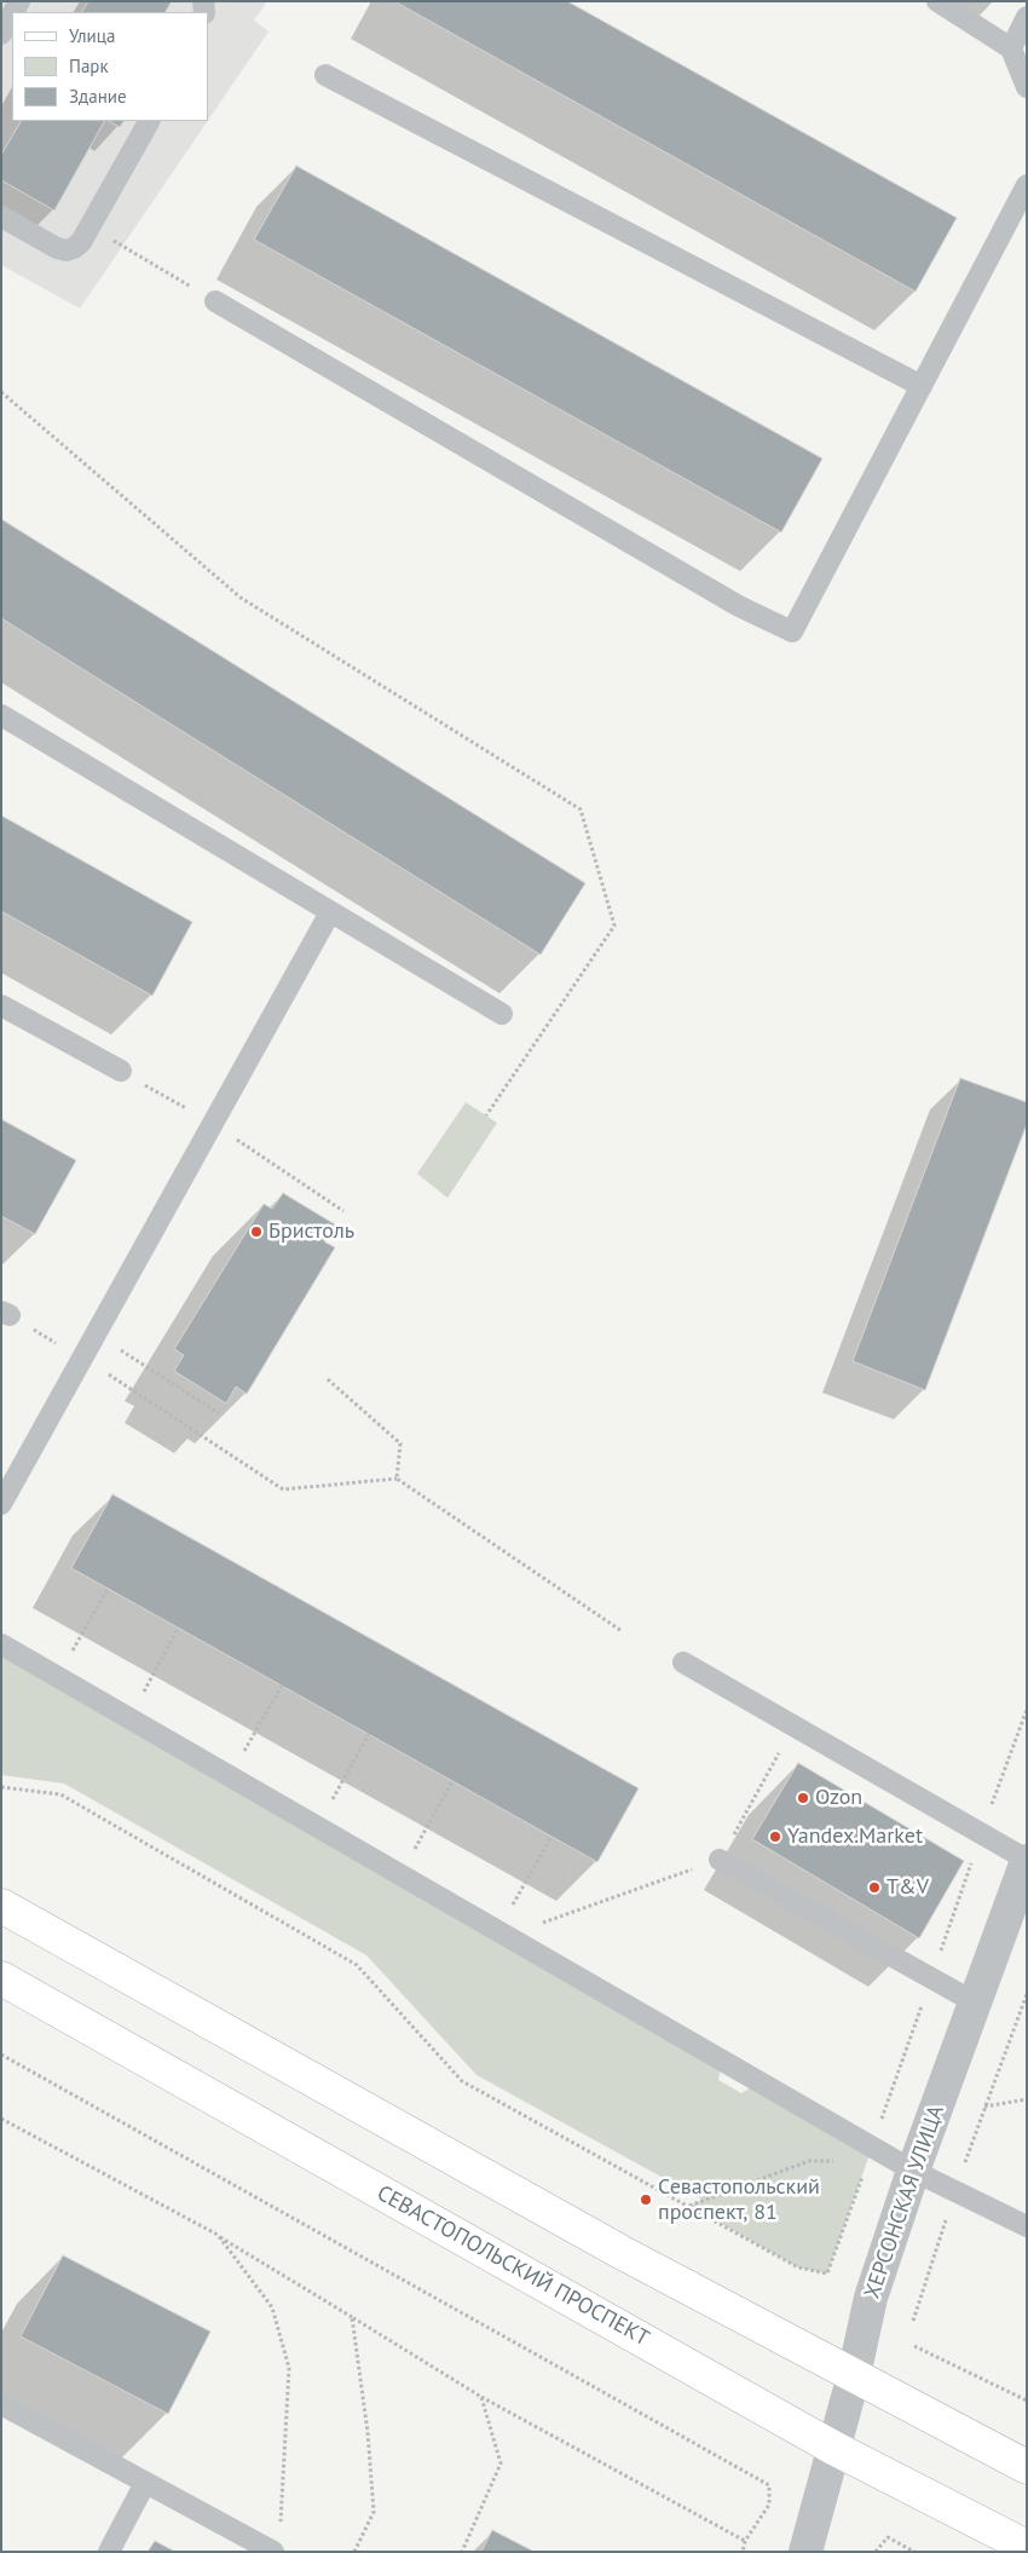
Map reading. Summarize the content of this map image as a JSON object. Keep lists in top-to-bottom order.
{
  "streets": {
    "main road": ["СЕВАСТОПОЛЬСКИЙ ПРОСПЕКТ"],
    "street": ["ХЕРСОНСКАЯ УЛИЦА"]
  },
  "crossings": [
    ["ХЕРСОНСКАЯ УЛИЦА", "СЕВАСТОПОЛЬСКИЙ ПРОСПЕКТ"]
  ],
  "places": [
    "Бристоль",
    "Ozon",
    "Yandex.Market",
    "T&V",
    "Севастопольский проспект, 81"
  ],
  "legend": ["Улица", "Парк", "Здание"]
}
